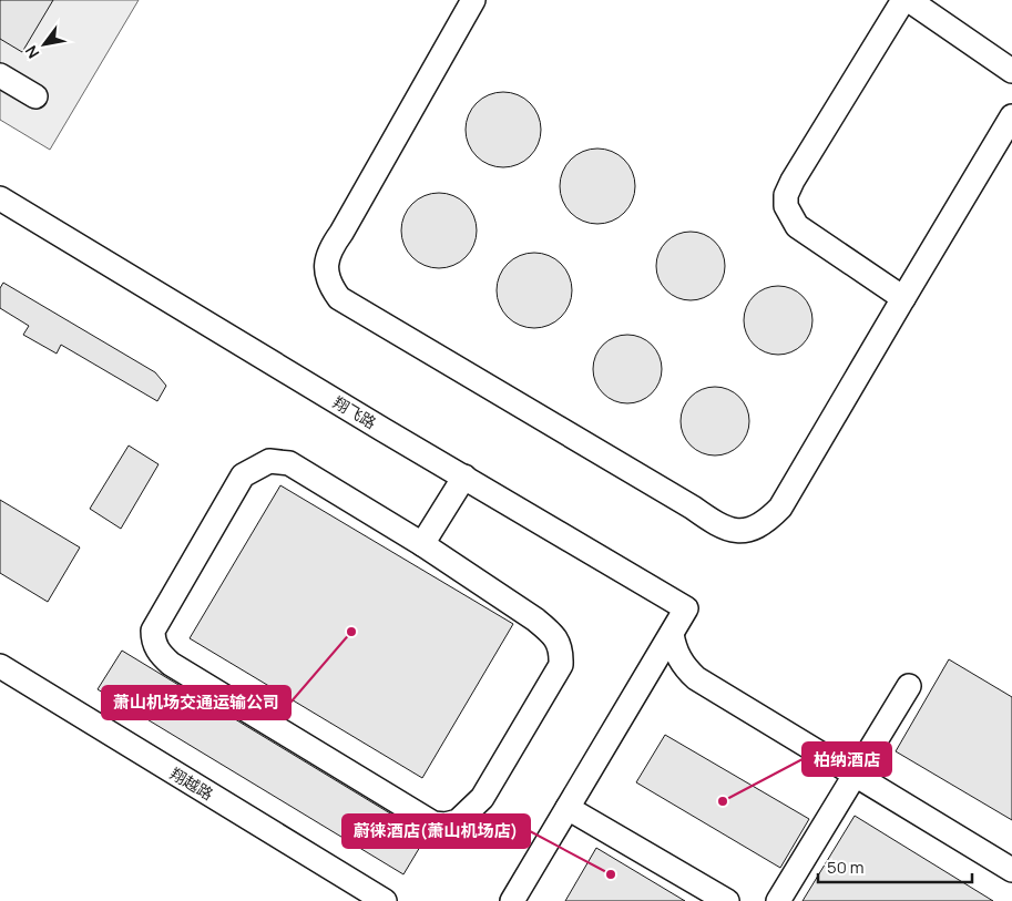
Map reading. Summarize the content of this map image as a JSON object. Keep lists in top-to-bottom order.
{
  "streets": {
    "street": ["翔飞路", "翔越路"]
  },
  "places": ["萧山机场交通运输公司", "柏纳酒店", "蔚徕酒店(萧山机场店)"],
  "scale_bar": "50 m",
  "north": "bottom left"
}
